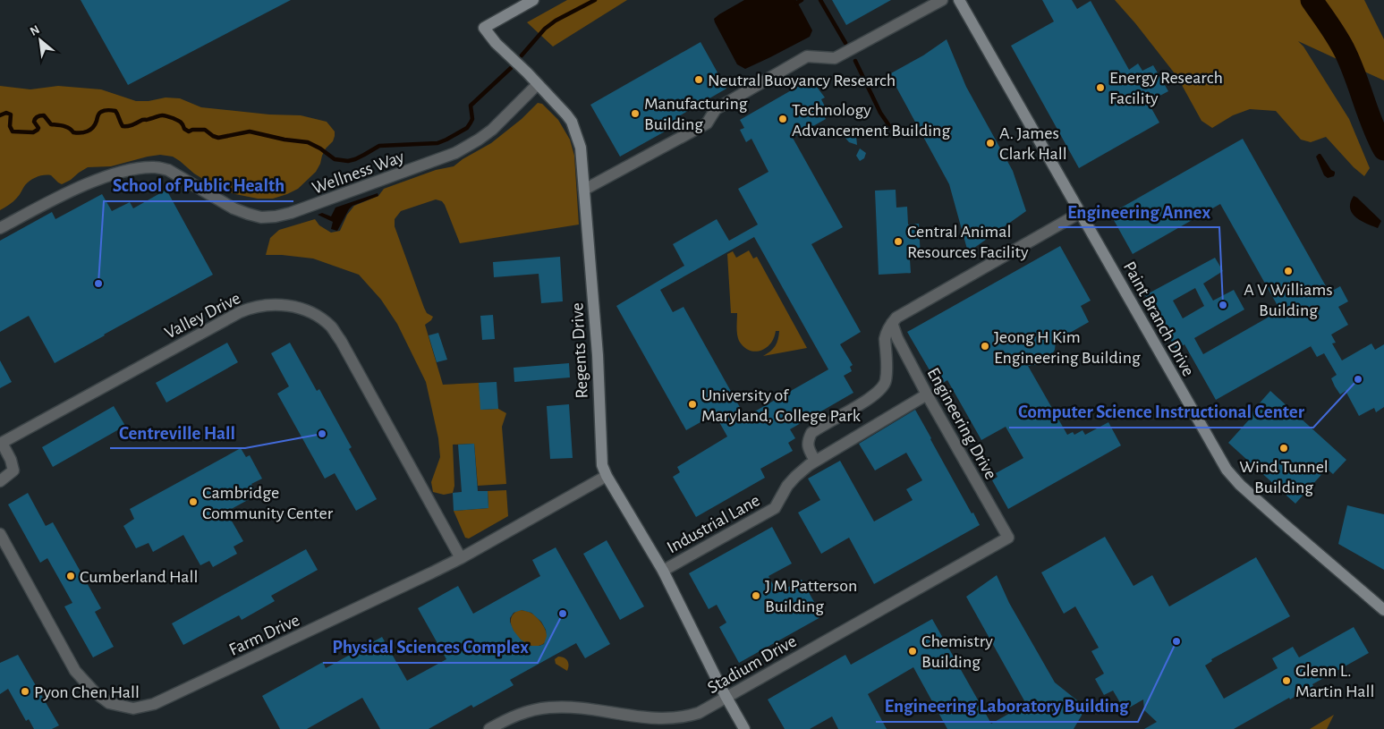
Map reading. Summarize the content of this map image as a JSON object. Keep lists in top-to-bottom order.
{
  "streets": {
    "street": [
      "Wellness Way",
      "Valley Drive",
      "Paint Branch Drive",
      "Regents Drive",
      "Engineering Drive",
      "Industrial Lane",
      "Farm Drive",
      "Stadium Drive"
    ]
  },
  "crossings": [
    ["Wellness Way", "Regents Drive"],
    ["Valley Drive", "Farm Drive"],
    ["Regents Drive", "Industrial Lane"],
    ["Regents Drive", "Farm Drive"],
    ["Regents Drive", "Stadium Drive"],
    ["Engineering Drive", "Industrial Lane"],
    ["Engineering Drive", "Stadium Drive"]
  ],
  "places": [
    "Neutral Buoyancy Research",
    "Energy Research Facility",
    "Manufacturing Building",
    "Technology Advancement Building",
    "A. James Clark Hall",
    "Central Animal Resources Facility",
    "A V Williams Building",
    "School of Public Health",
    "Engineering Annex",
    "Jeong H Kim Engineering Building",
    "Computer Science Instructional Center",
    "University of Maryland, College Park",
    "Centreville Hall",
    "Wind Tunnel Building",
    "Cambridge Community Center",
    "Cumberland Hall",
    "J M Patterson Building",
    "Physical Sciences Complex",
    "Engineering Laboratory Building",
    "Chemistry Building",
    "Glenn L. Martin Hall",
    "Pyon Chen Hall"
  ],
  "north": "top left"
}
